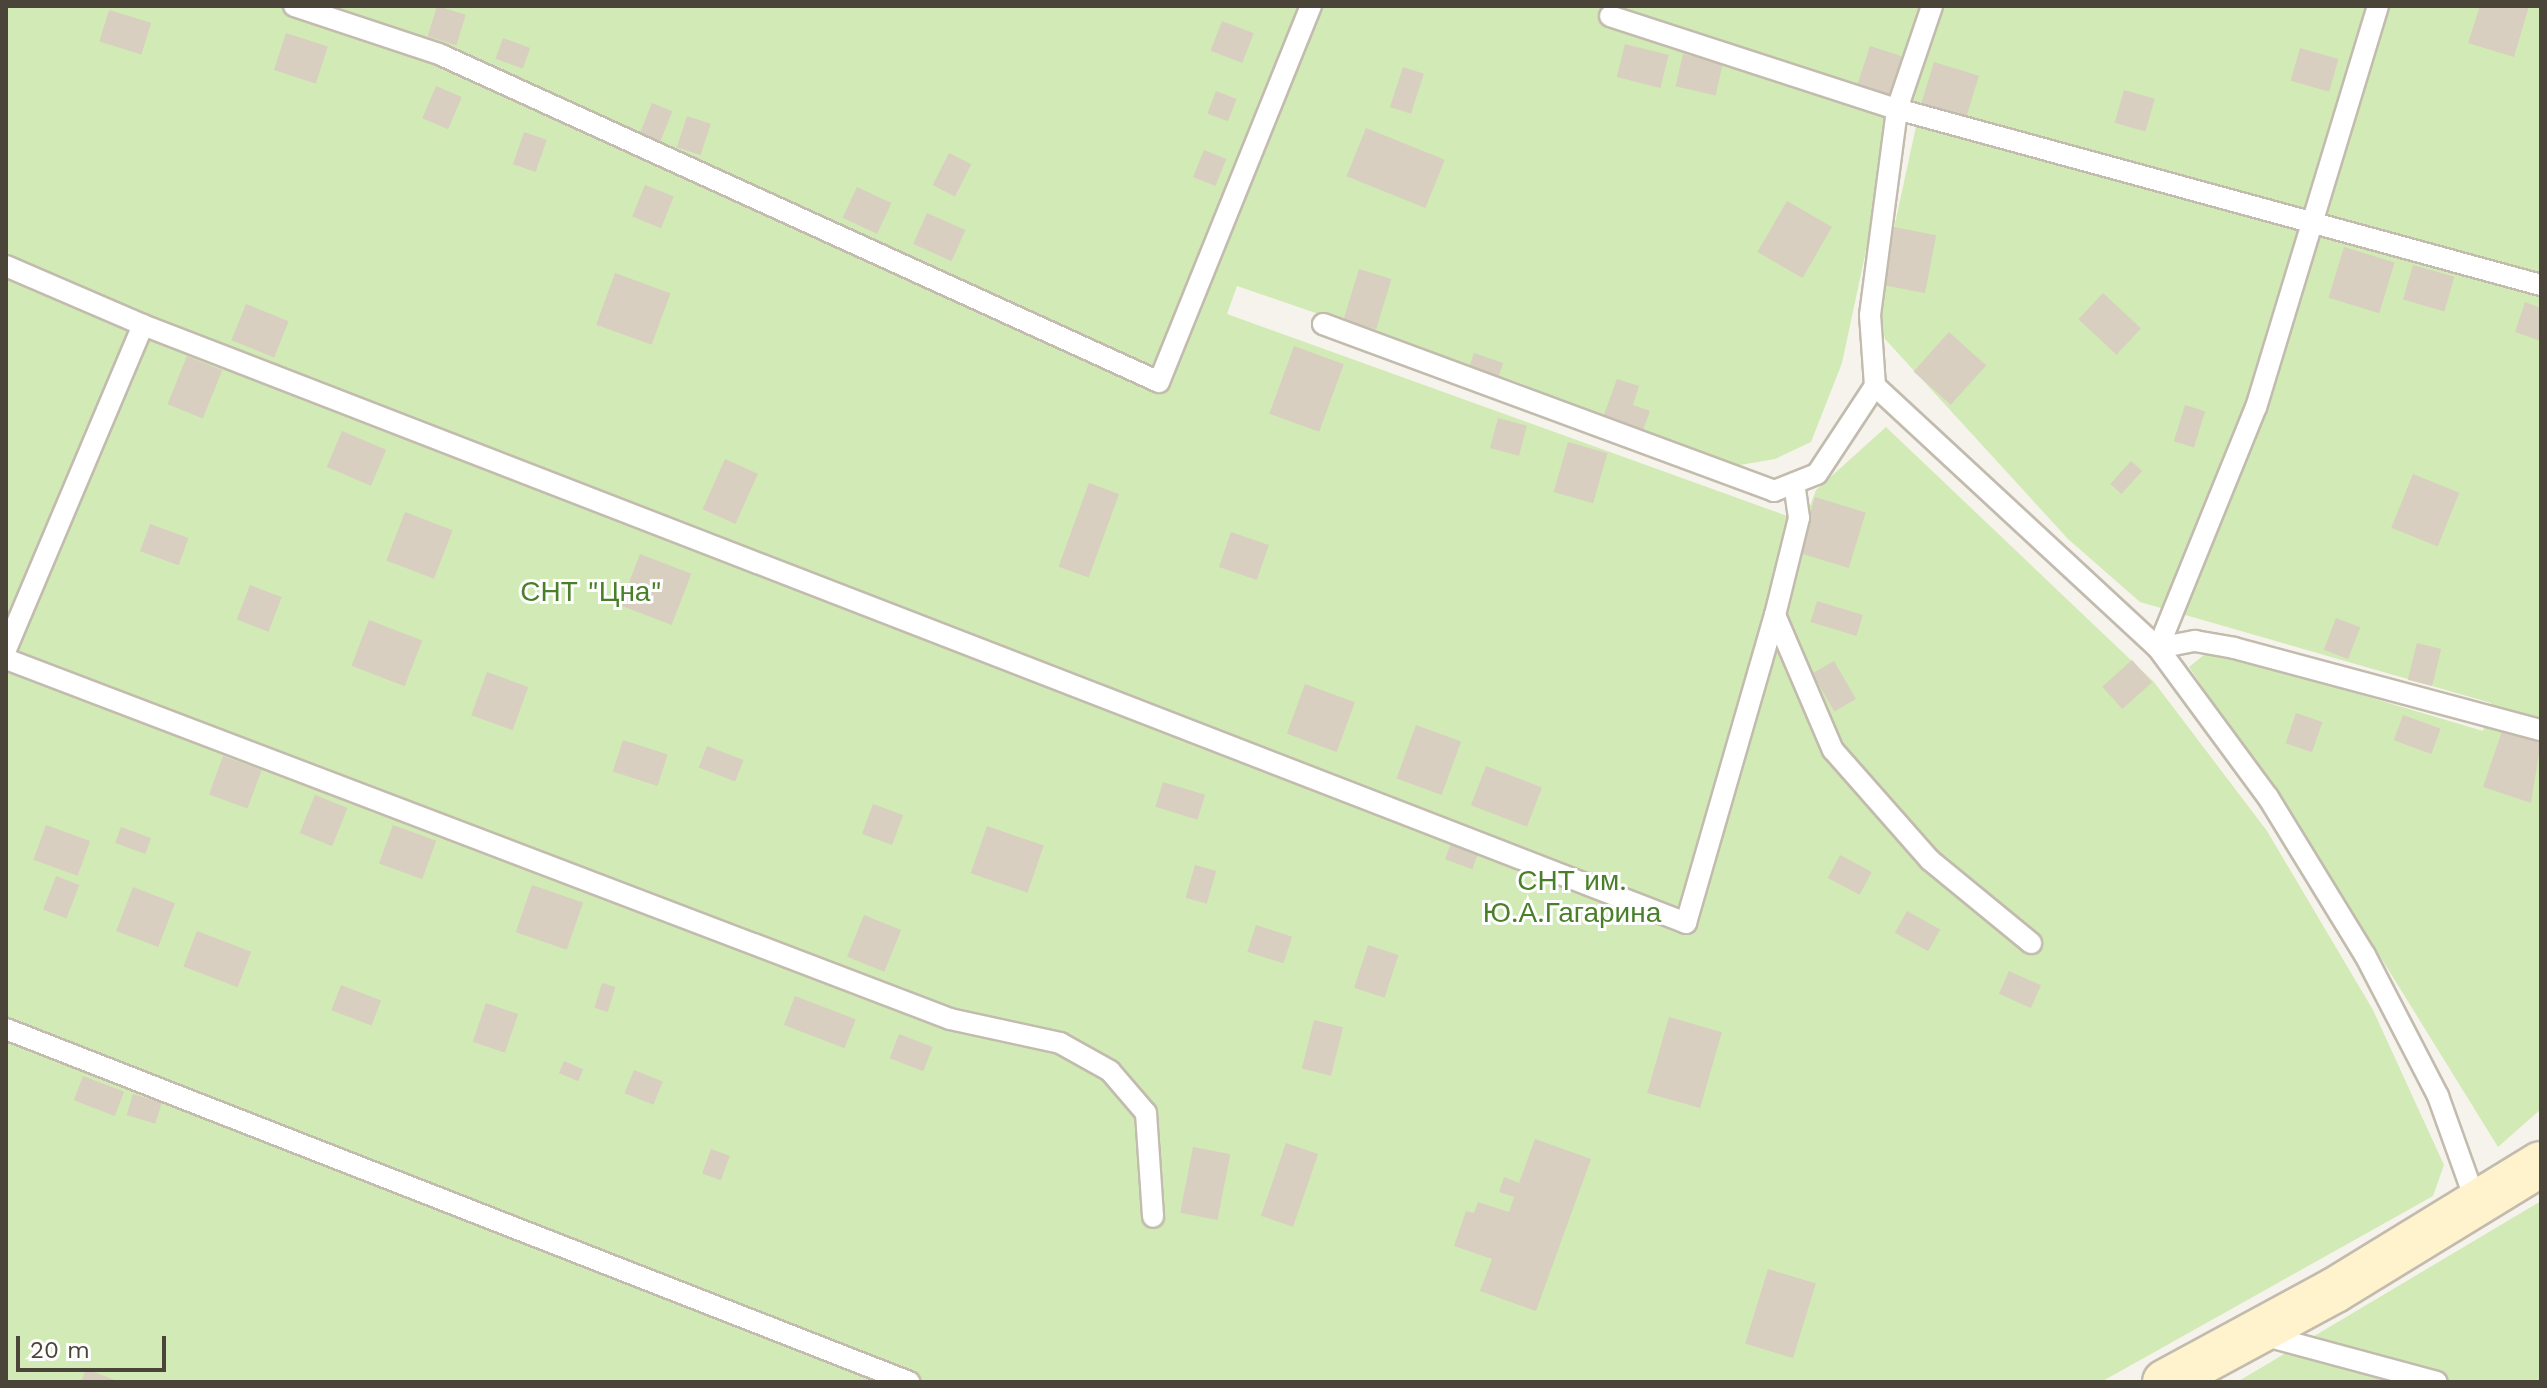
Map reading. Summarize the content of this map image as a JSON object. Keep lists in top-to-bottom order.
{
  "parks": ["СНТ \"Цна\"", "СНТ им. Ю.А.Гагарина"],
  "scale_bar": "20 m"
}
